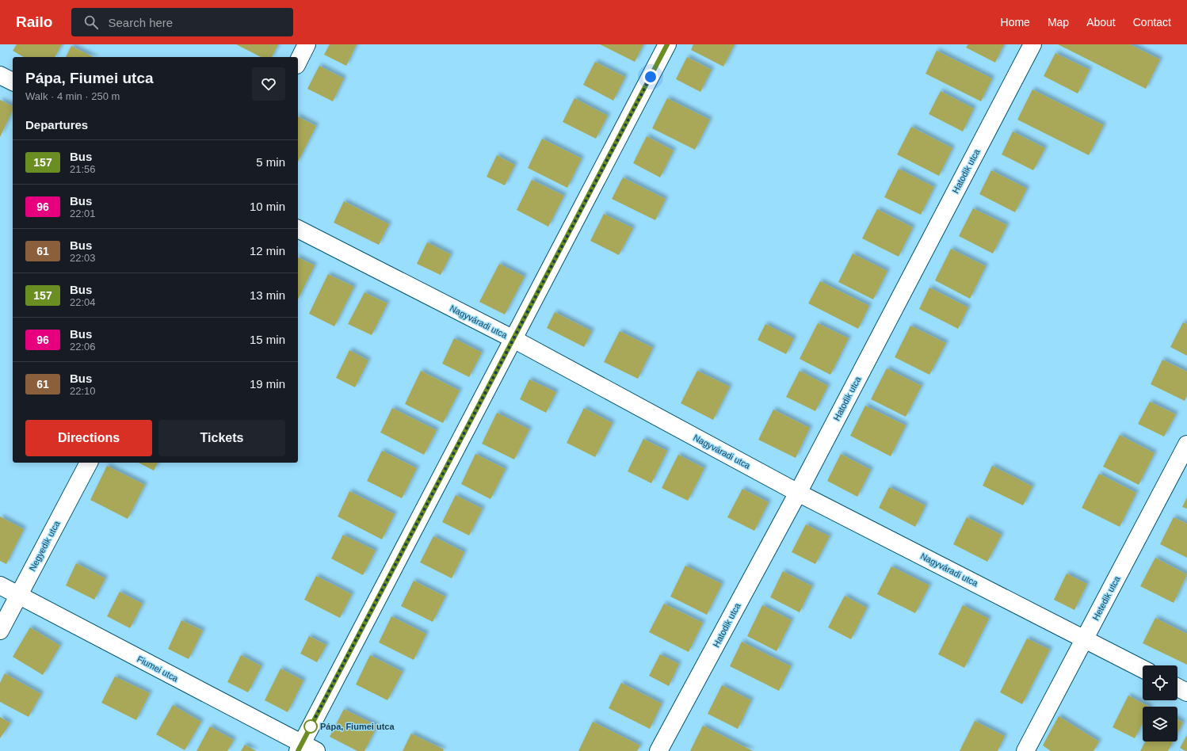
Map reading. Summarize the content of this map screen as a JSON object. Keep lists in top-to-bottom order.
{
  "streets": {
    "street": [
      "Hatodik utca",
      "Nagyváradi utca",
      "Negyedik utca",
      "Hetedik utca",
      "Fiumei utca"
    ]
  },
  "crossings": [
    ["Hatodik utca", "Nagyváradi utca"],
    ["Nagyváradi utca", "Hetedik utca"],
    ["Negyedik utca", "Fiumei utca"]
  ],
  "places": ["Pápa, Fiumei utca"],
  "lines": ["bus line 157"],
  "page": {
    "header": "Railo",
    "search": "Search here",
    "nav": [
      "Home",
      "Map",
      "About",
      "Contact"
    ],
    "heading": [
      ["Pápa, Fiumei utca", "Walk · 4 min · 250 m"],
      "Departures"
    ],
    "list": [
      {
        "mark": "157",
        "name": "Bus",
        "note": "21:56",
        "value": "5 min"
      },
      {
        "mark": "96",
        "name": "Bus",
        "note": "22:01",
        "value": "10 min"
      },
      {
        "mark": "61",
        "name": "Bus",
        "note": "22:03",
        "value": "12 min"
      },
      {
        "mark": "157",
        "name": "Bus",
        "note": "22:04",
        "value": "13 min"
      },
      {
        "mark": "96",
        "name": "Bus",
        "note": "22:06",
        "value": "15 min"
      },
      {
        "mark": "61",
        "name": "Bus",
        "note": "22:10",
        "value": "19 min"
      }
    ],
    "buttons": ["Directions", "Tickets"]
  }
}
